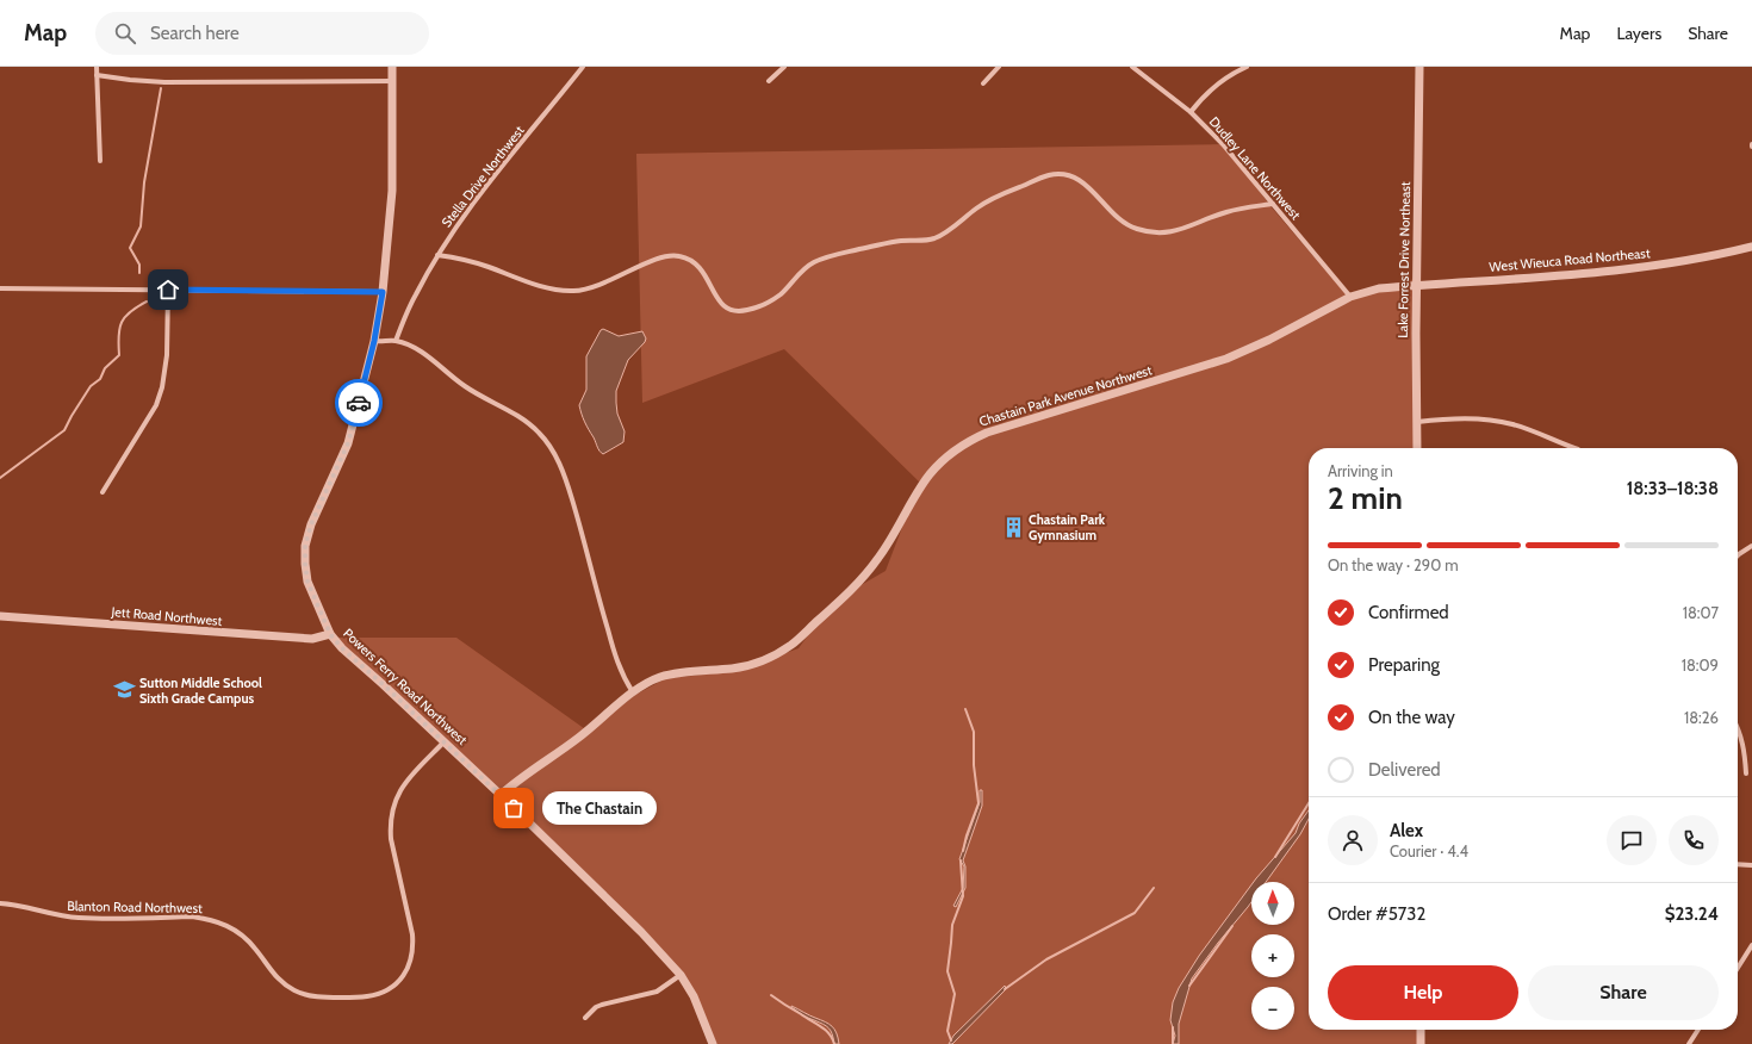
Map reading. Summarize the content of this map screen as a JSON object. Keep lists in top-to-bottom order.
{
  "streets": {
    "street": [
      "Dudley Lane Northwest",
      "Stella Drive Northwest",
      "Lake Forrest Drive Northeast",
      "West Wieuca Road Northeast",
      "Chastain Park Avenue Northwest",
      "Jett Road Northwest",
      "Powers Ferry Road Northwest",
      "Blanton Road Northwest"
    ]
  },
  "crossings": [
    ["Dudley Lane Northwest", "Chastain Park Avenue Northwest"],
    ["Lake Forrest Drive Northeast", "West Wieuca Road Northeast"],
    ["Lake Forrest Drive Northeast", "Chastain Park Avenue Northwest"],
    ["West Wieuca Road Northeast", "Chastain Park Avenue Northwest"],
    ["Chastain Park Avenue Northwest", "Powers Ferry Road Northwest"],
    ["Jett Road Northwest", "Powers Ferry Road Northwest"],
    ["Powers Ferry Road Northwest", "Blanton Road Northwest"]
  ],
  "places": {
    "building": ["Chastain Park Gymnasium"],
    "school or university": ["Sutton Middle School Sixth Grade Campus"],
    "other": ["The Chastain"]
  },
  "north": "top",
  "page": {
    "header": "Map",
    "search": "Search here",
    "nav": ["Map", "Layers", "Share"],
    "heading": ["2 min", "Arriving in", "18:33–18:38"],
    "panel": [
      "Alex",
      "Courier · 4.4",
      "Order #5732",
      "$23.24"
    ],
    "bar": "On the way · 290 m",
    "list": [
      ["Confirmed", "18:07"],
      ["Preparing", "18:09"],
      ["On the way", "18:26"],
      "Delivered"
    ],
    "bubble": "The Chastain",
    "map_buttons": ["+", "−"],
    "buttons": ["Help", "Share"]
  }
}
